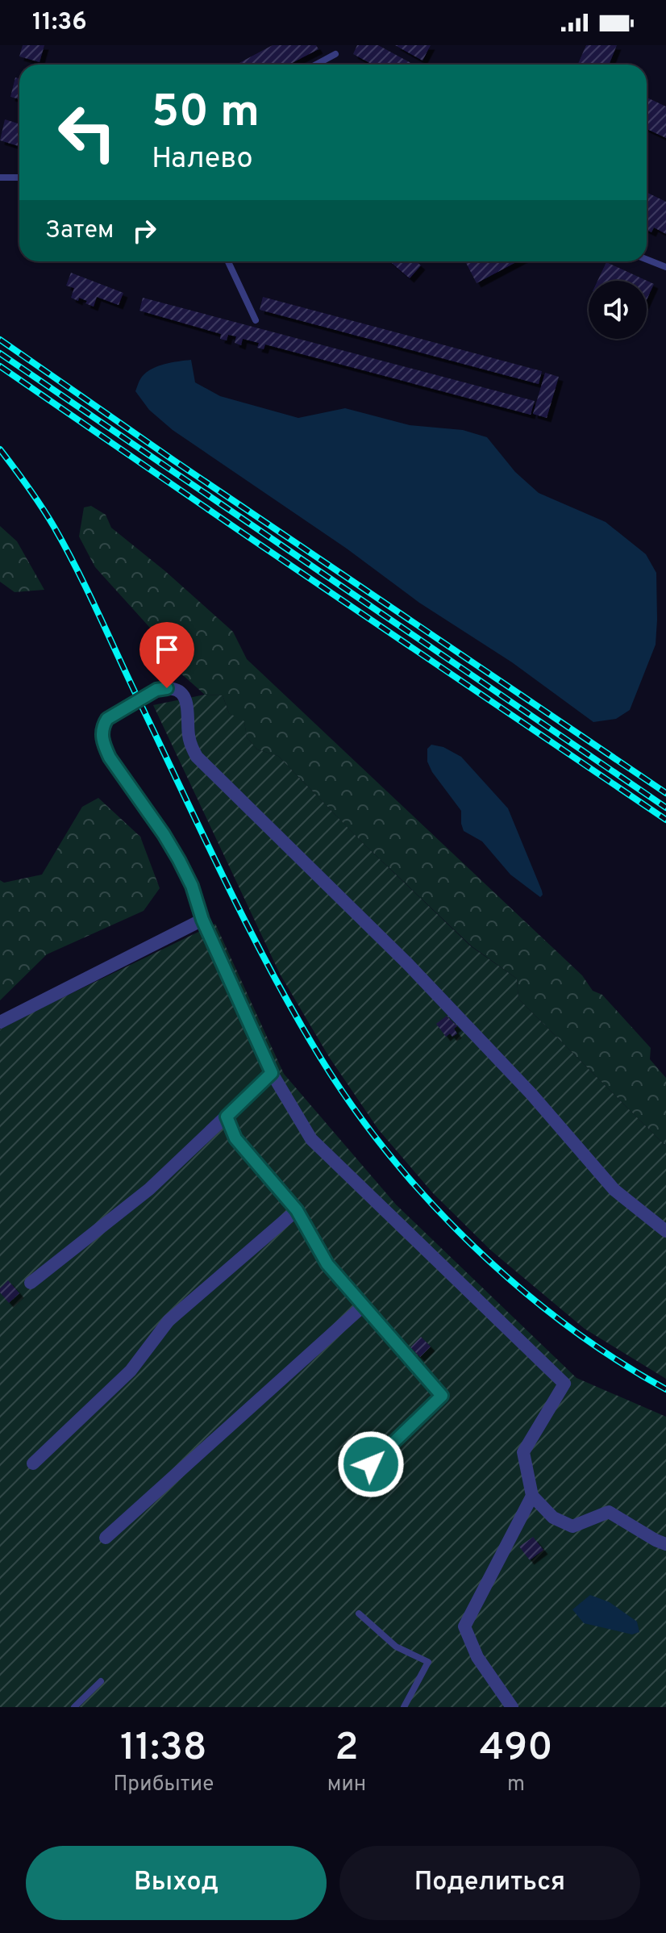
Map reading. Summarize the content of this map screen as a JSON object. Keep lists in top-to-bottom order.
{
  "page": {
    "status": "11:36",
    "turn": ["50 m", "Налево"],
    "then": "Затем",
    "eta": [
      "11:38",
      "Прибытие",
      "2",
      "мин",
      "490",
      "m"
    ],
    "buttons": ["Выход", "Поделиться"]
  }
}
